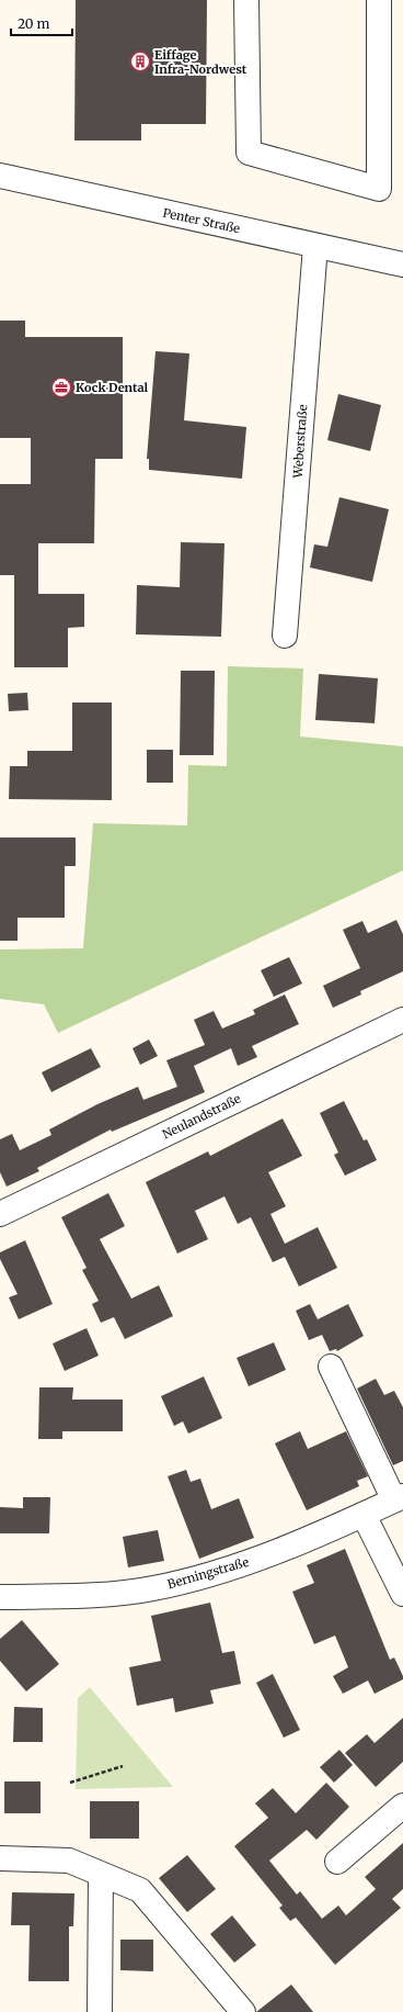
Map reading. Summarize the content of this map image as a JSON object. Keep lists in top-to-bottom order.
{
  "streets": {
    "street": [
      "Penter Straße",
      "Weberstraße",
      "Neulandstraße",
      "Berningstraße"
    ]
  },
  "crossings": [
    ["Penter Straße", "Weberstraße"]
  ],
  "places": {
    "building": ["Eiffage Infra-Nordwest"],
    "office": ["Kock Dental"]
  },
  "scale_bar": "20 m"
}
